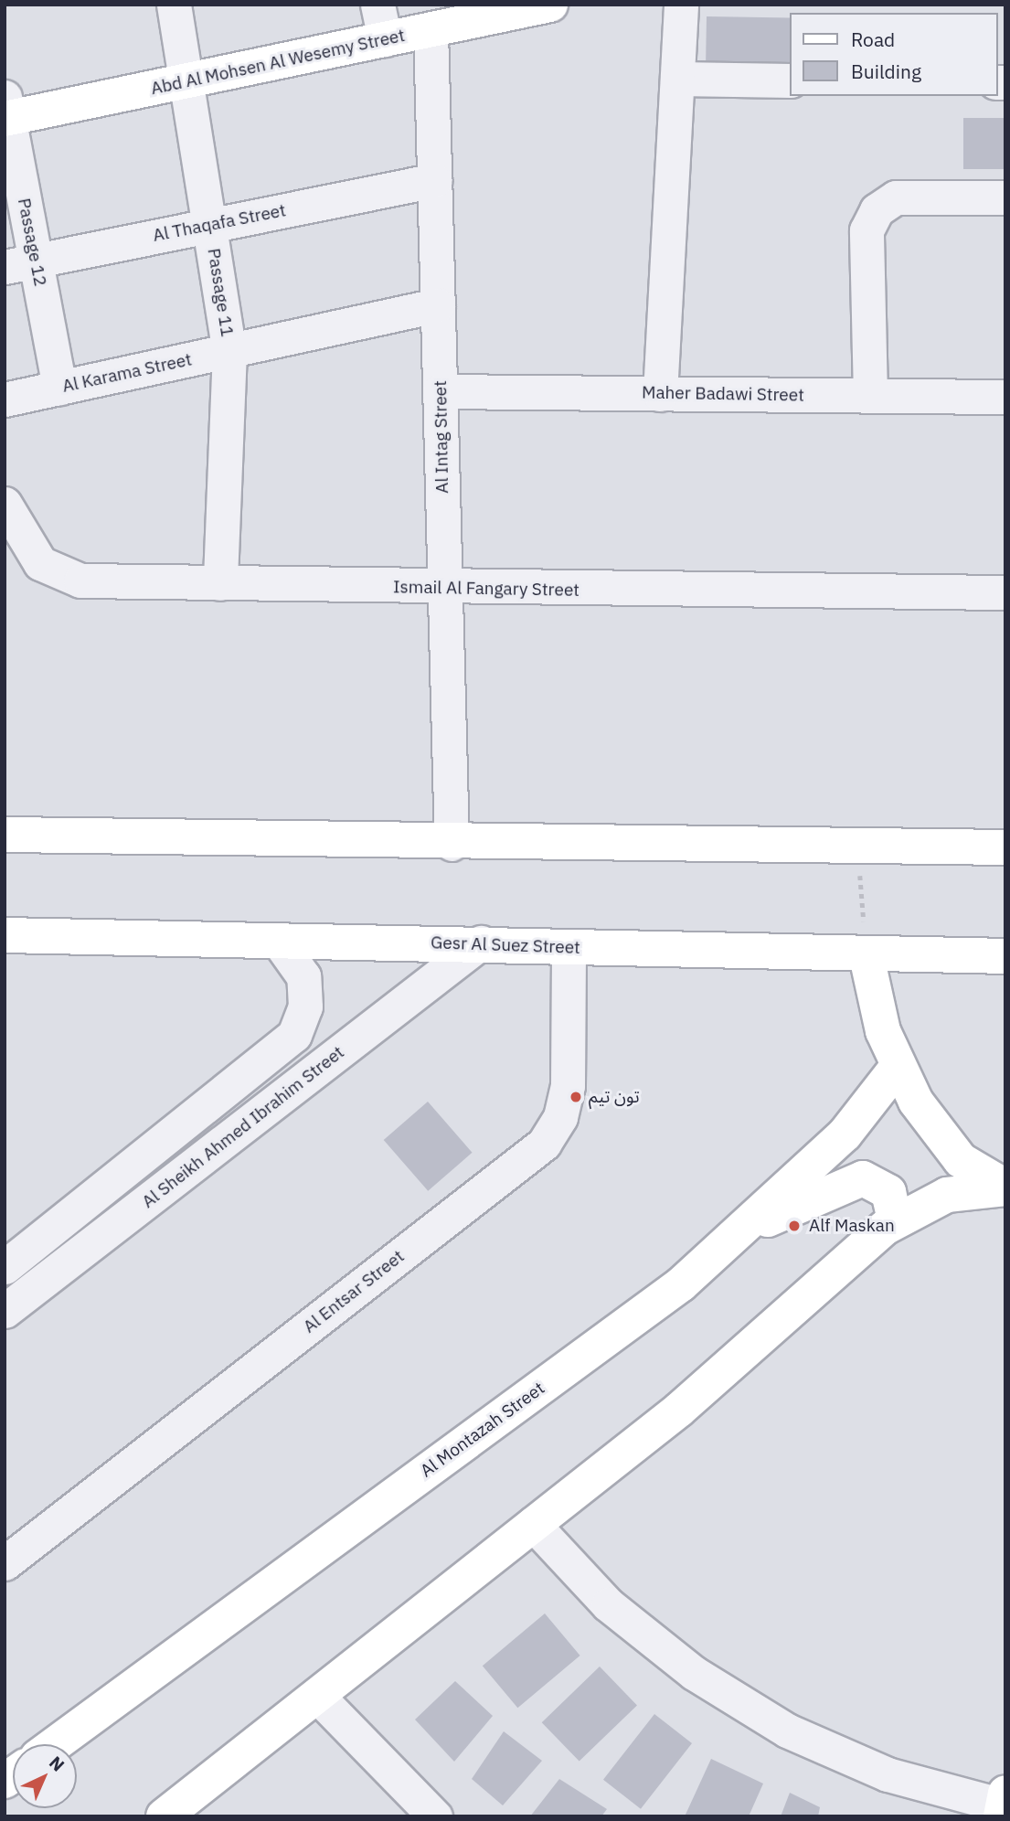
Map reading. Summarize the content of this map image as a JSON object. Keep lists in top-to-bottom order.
{
  "streets": {
    "street": [
      "Abd Al Mohsen Al Wesemy Street",
      "Al Thaqafa Street",
      "Passage 12",
      "Passage 11",
      "Al Karama Street",
      "Maher Badawi Street",
      "Al Intag Street",
      "Ismail Al Fangary Street",
      "Gesr Al Suez Street",
      "Al Sheikh Ahmed Ibrahim Street",
      "Al Entsar Street",
      "Al Montazah Street"
    ]
  },
  "crossings": [
    ["Abd Al Mohsen Al Wesemy Street", "Passage 12"],
    ["Abd Al Mohsen Al Wesemy Street", "Passage 11"],
    ["Abd Al Mohsen Al Wesemy Street", "Al Intag Street"],
    ["Al Thaqafa Street", "Passage 12"],
    ["Al Thaqafa Street", "Passage 11"],
    ["Al Thaqafa Street", "Al Intag Street"],
    ["Passage 12", "Al Karama Street"],
    ["Passage 11", "Al Karama Street"],
    ["Passage 11", "Ismail Al Fangary Street"],
    ["Al Karama Street", "Al Intag Street"],
    ["Maher Badawi Street", "Al Intag Street"],
    ["Al Intag Street", "Ismail Al Fangary Street"],
    ["Gesr Al Suez Street", "Al Sheikh Ahmed Ibrahim Street"],
    ["Gesr Al Suez Street", "Al Entsar Street"]
  ],
  "places": ["تون تيم", "Alf Maskan"],
  "legend": ["Road", "Building"],
  "north": "top right"
}
